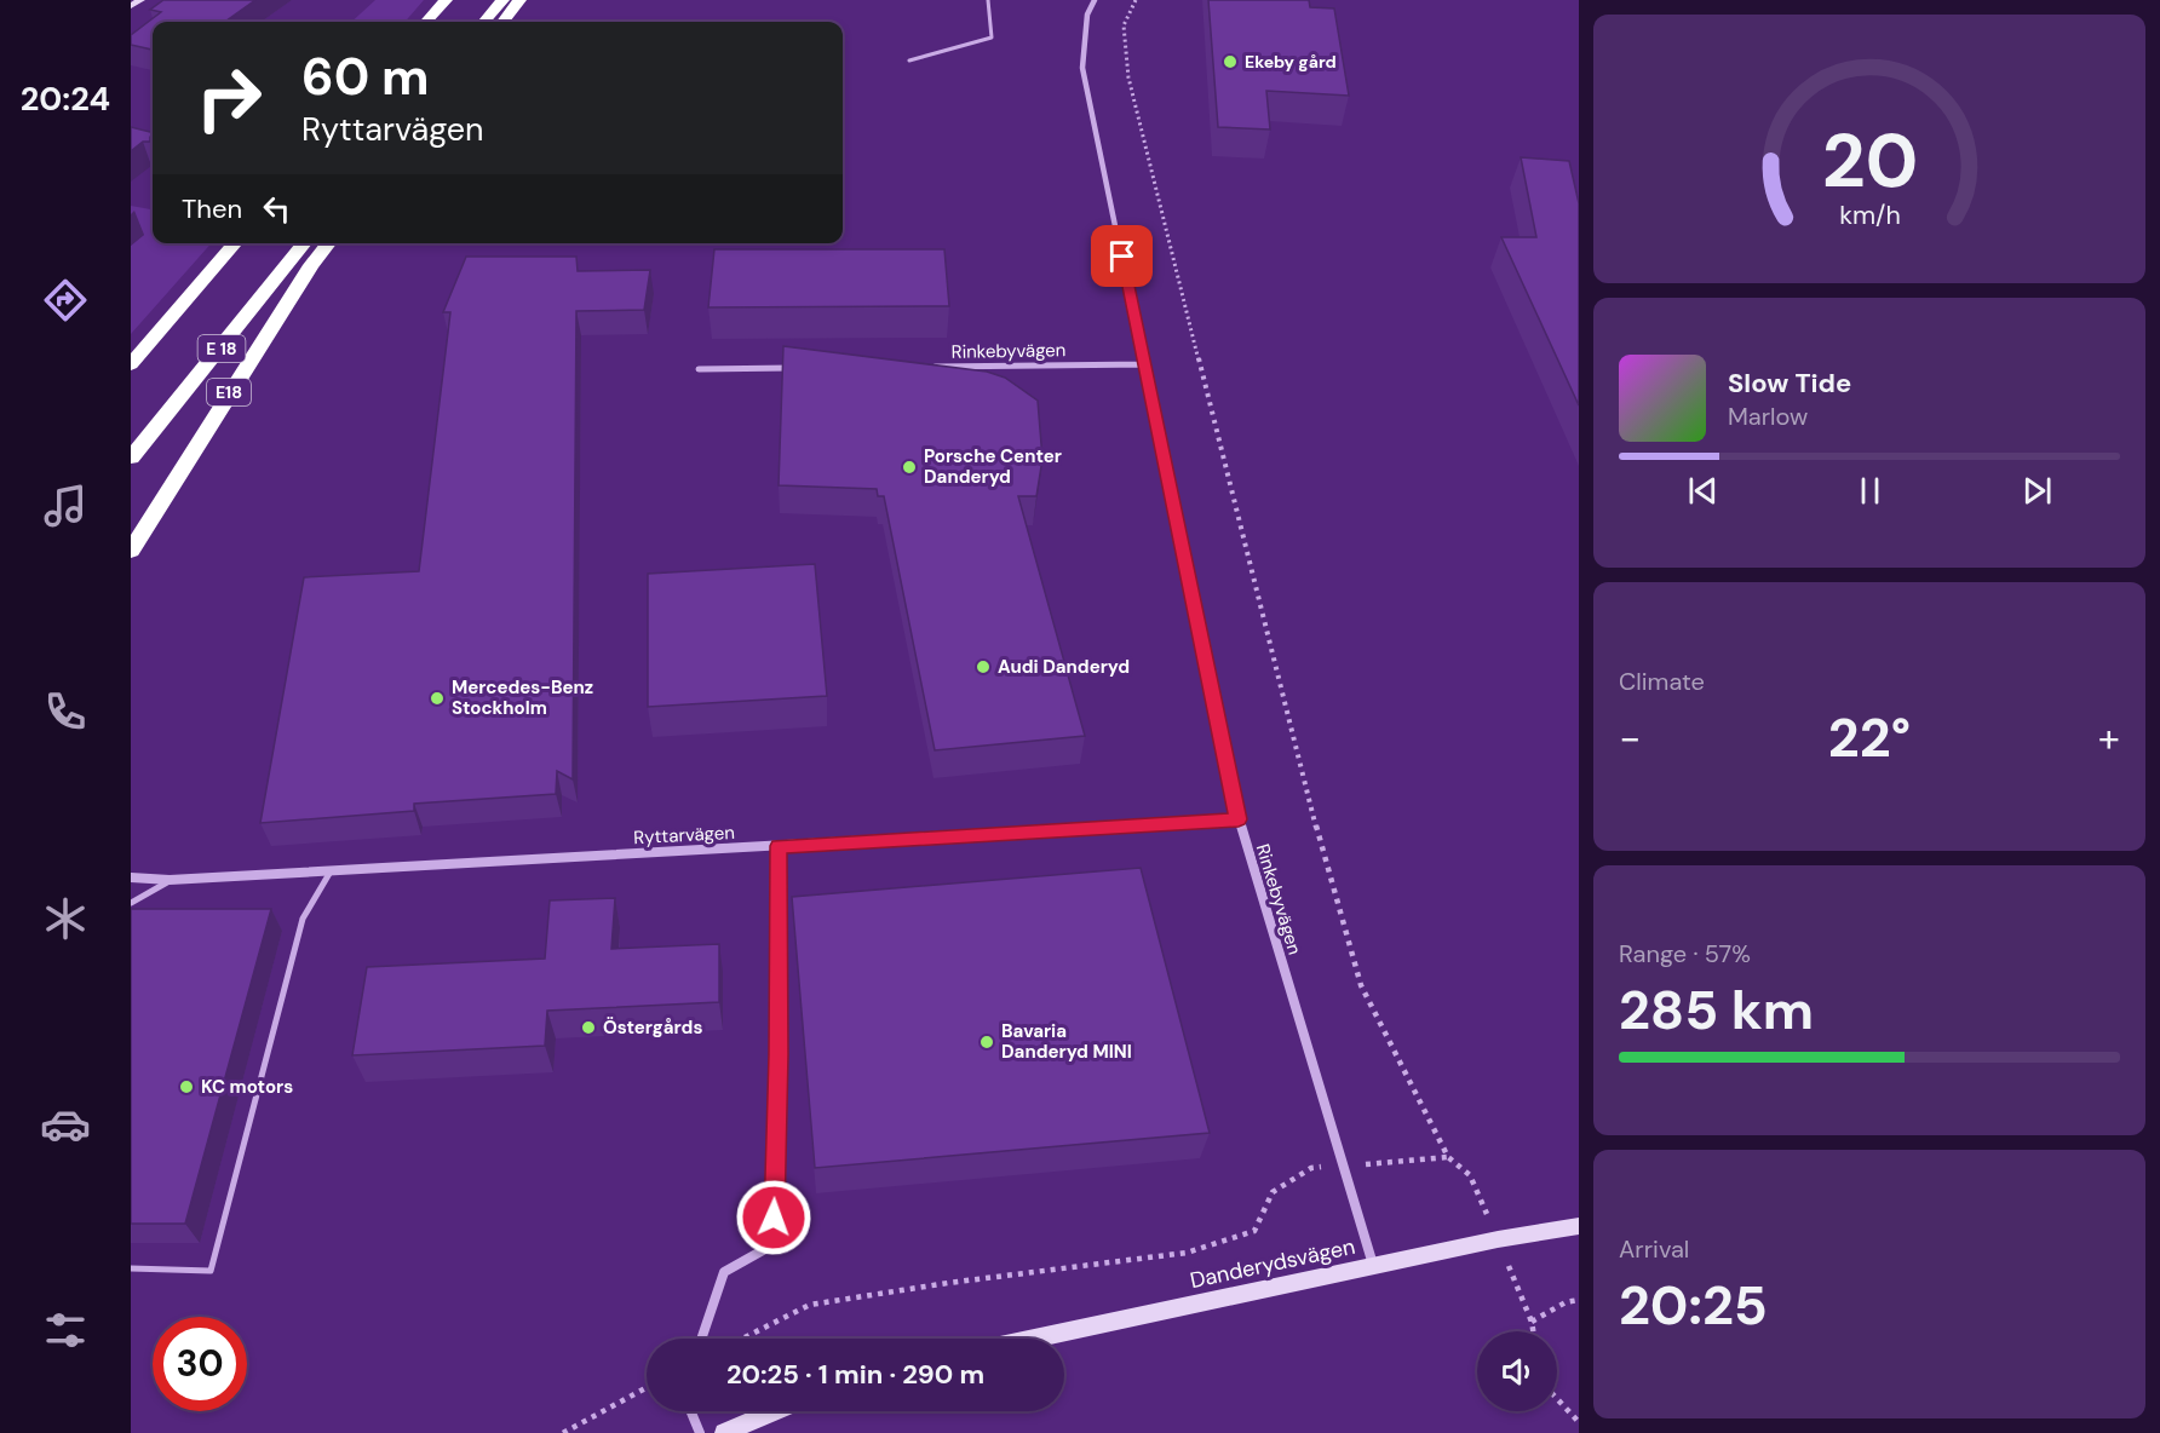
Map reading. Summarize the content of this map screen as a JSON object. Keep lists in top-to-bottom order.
{
  "streets": {
    "highway": ["E 18", "E18"],
    "street": ["Rinkebyvägen", "Ryttarvägen", "Danderydsvägen"]
  },
  "crossings": [
    ["Rinkebyvägen", "Ryttarvägen"],
    ["Rinkebyvägen", "Danderydsvägen"]
  ],
  "places": [
    "Ekeby gård",
    "Porsche Center Danderyd",
    "Audi Danderyd",
    "Mercedes-Benz Stockholm",
    "Östergårds",
    "Bavaria Danderyd MINI",
    "KC motors"
  ],
  "page": {
    "tabs": "20:24",
    "turn": ["60 m", "Ryttarvägen"],
    "then": "Then",
    "song": ["Slow Tide", "Marlow"],
    "tile": [
      "Climate",
      ["Range · 57%", "285 km"],
      ["Arrival", "20:25"]
    ],
    "heat": ["−", "22°", "+"],
    "limit": "30",
    "trip": "20:25 · 1 min · 290 m",
    "gauge": ["20", "km/h"]
  }
}
